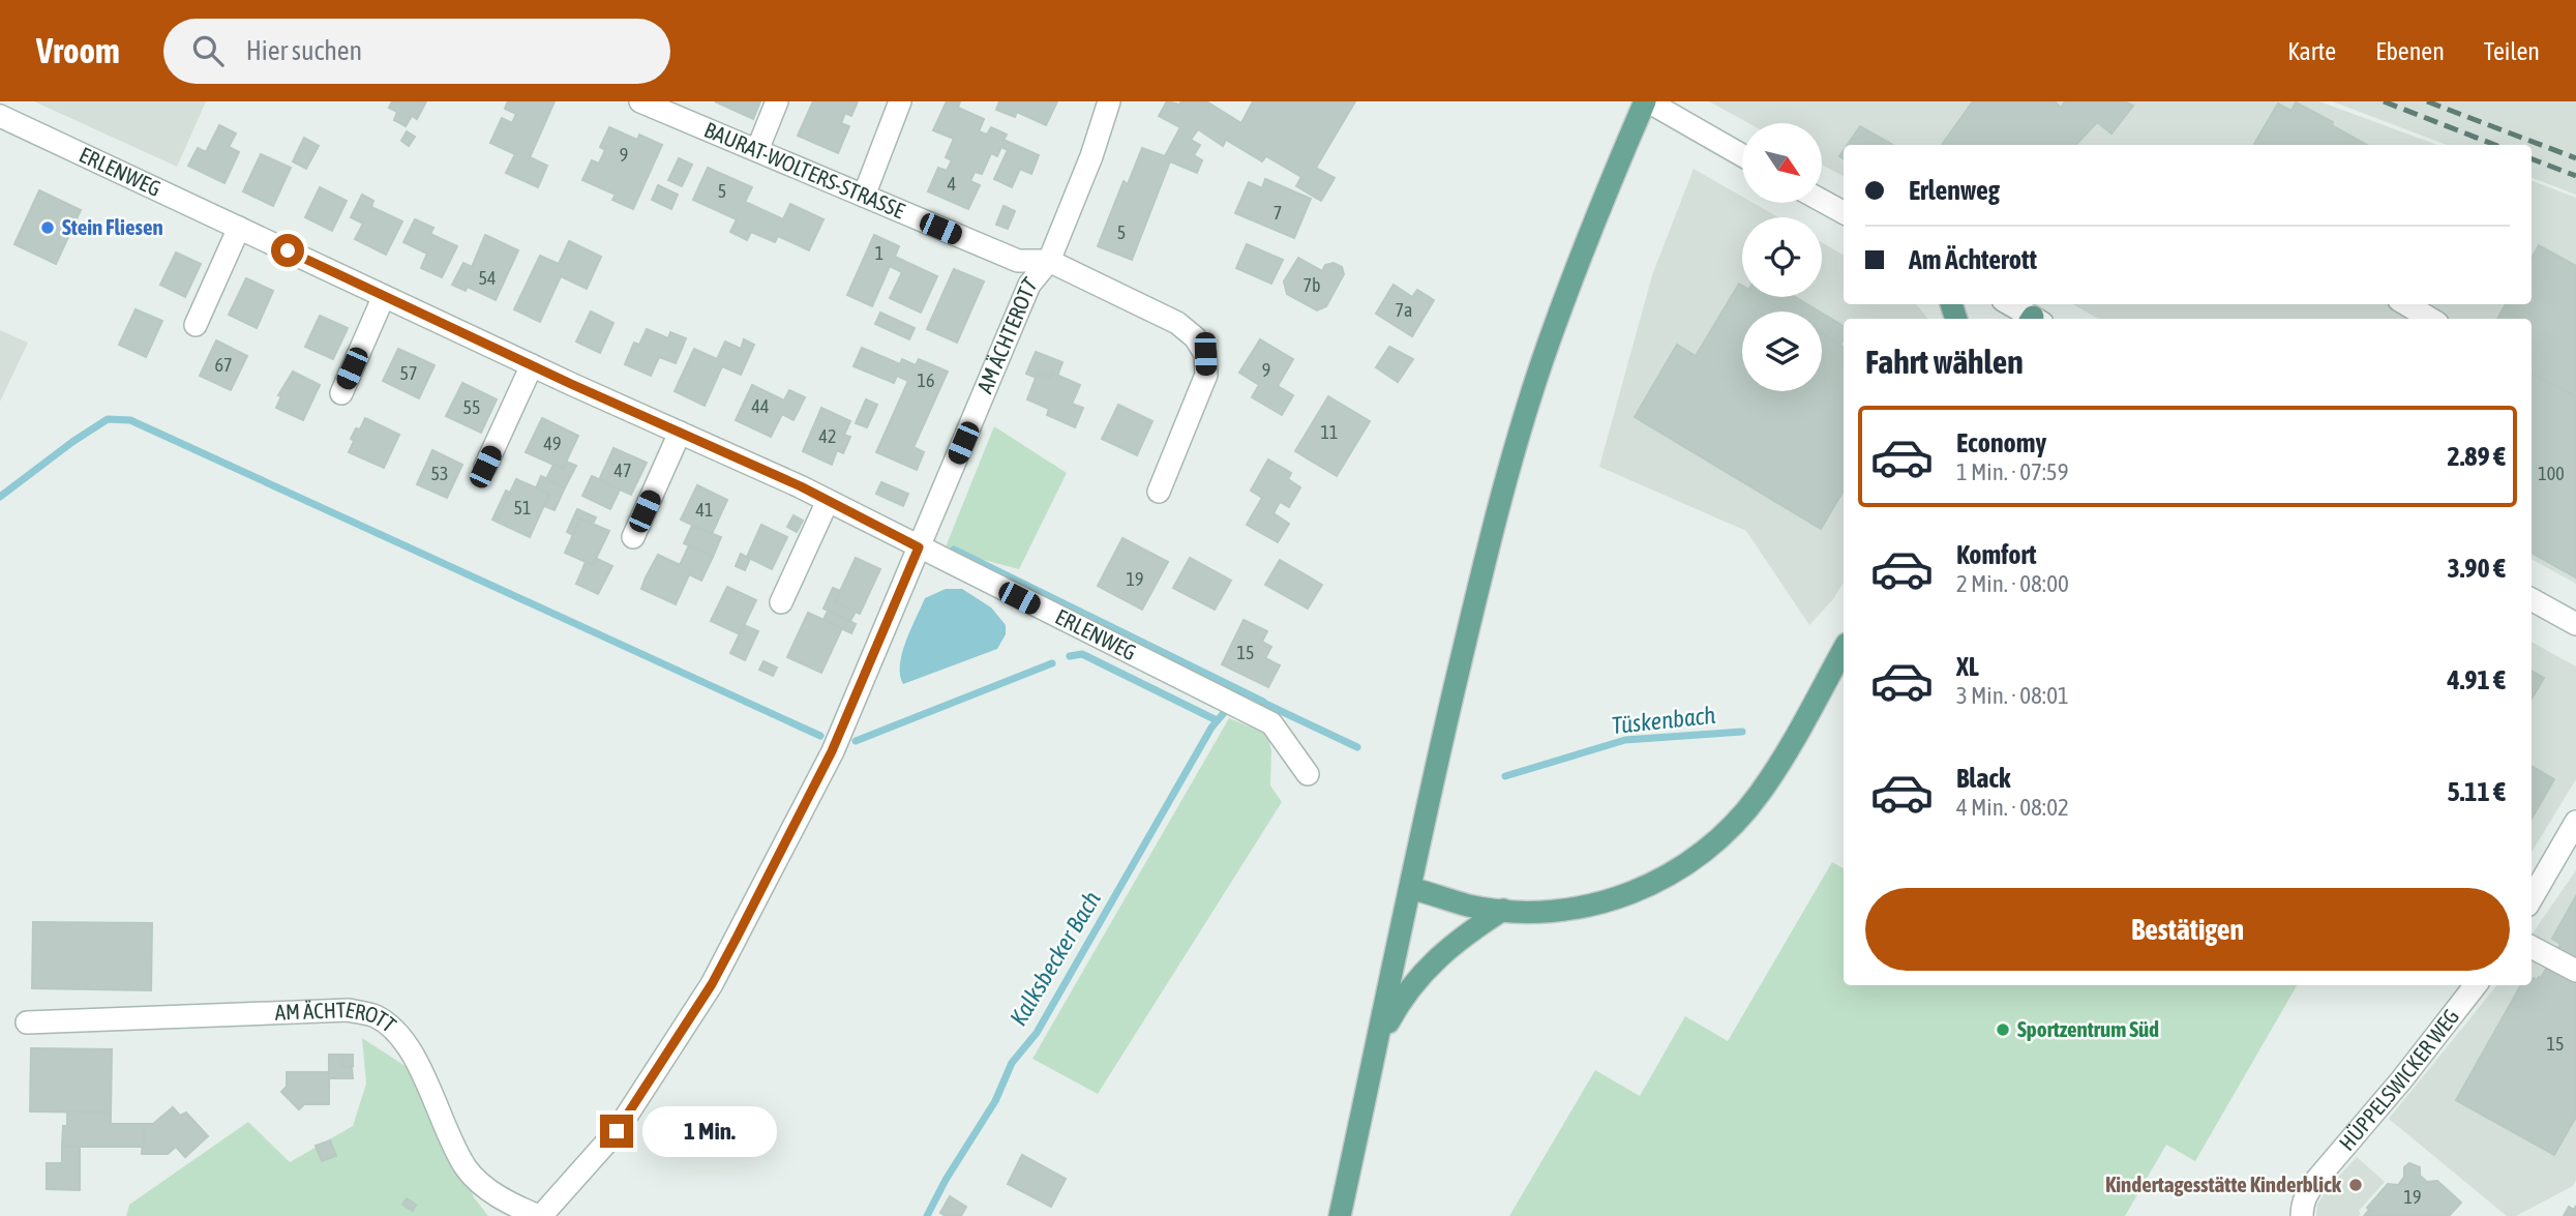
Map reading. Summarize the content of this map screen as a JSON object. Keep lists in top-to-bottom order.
{
  "streets": {
    "street": [
      "BAURAT-WOLTERS-STRASSE",
      "ERLENWEG",
      "AM ÄCHTEROTT",
      "HÜPPELSWICKER WEG"
    ]
  },
  "crossings": [
    ["BAURAT-WOLTERS-STRASSE", "AM ÄCHTEROTT"],
    ["ERLENWEG", "AM ÄCHTEROTT"]
  ],
  "water": ["Tüskenbach", "Kalksbecker Bach"],
  "places": ["Stein Fliesen", "Sportzentrum Süd", "Kindertagesstätte Kinderblick"],
  "house_numbers": [
    "9",
    "4",
    "5",
    "7",
    "5",
    "1",
    "54",
    "7b",
    "7a",
    "67",
    "9",
    "57",
    "16",
    "44",
    "55",
    "11",
    "42",
    "49",
    "47",
    "53",
    "100",
    "51",
    "41",
    "19",
    "15",
    "15",
    "19"
  ],
  "north": "bottom right",
  "page": {
    "header": "Vroom",
    "search": "Hier suchen",
    "nav": ["Karte", "Ebenen", "Teilen"],
    "banner": ["Erlenweg", "Am Ächterott"],
    "heading": "Fahrt wählen",
    "list": [
      {
        "name": "Economy",
        "note": "1 Min. · 07:59",
        "value": "2.89 €"
      },
      {
        "name": "Komfort",
        "note": "2 Min. · 08:00",
        "value": "3.90 €"
      },
      {
        "name": "XL",
        "note": "3 Min. · 08:01",
        "value": "4.91 €"
      },
      {
        "name": "Black",
        "note": "4 Min. · 08:02",
        "value": "5.11 €"
      }
    ],
    "buttons": "Bestätigen",
    "bubble": "1 Min."
  }
}
